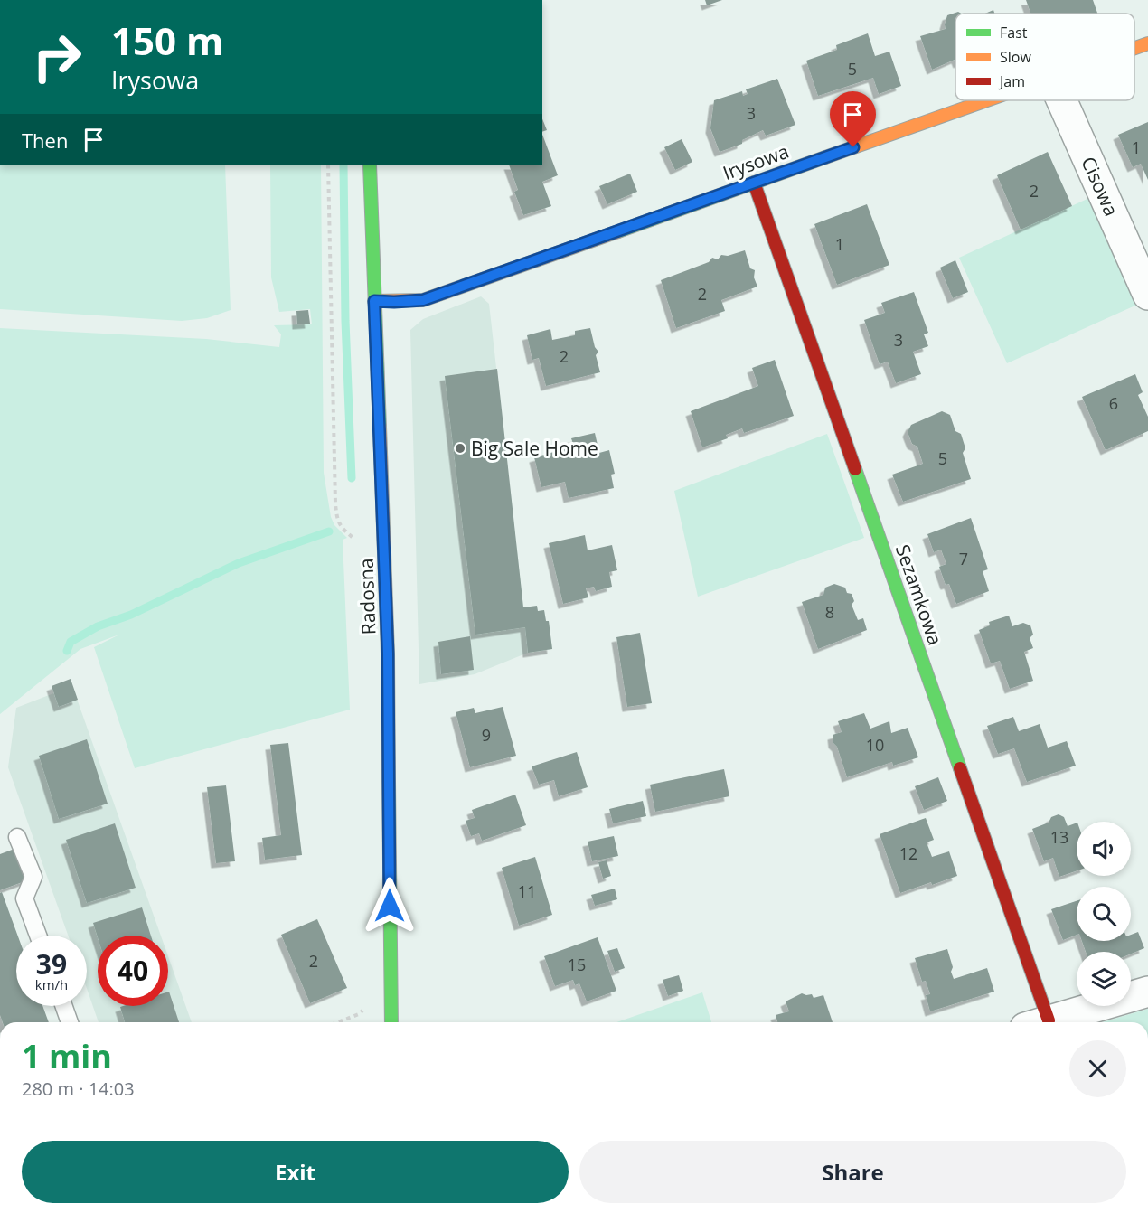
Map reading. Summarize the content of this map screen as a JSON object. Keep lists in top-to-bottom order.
{
  "streets": {
    "street": [
      "Irysowa",
      "Cisowa",
      "Sezamkowa",
      "Radosna"
    ]
  },
  "crossings": [
    ["Irysowa", "Sezamkowa"],
    ["Irysowa", "Radosna"]
  ],
  "places": ["Big Sale Home"],
  "house_numbers": [
    "5",
    "3",
    "1",
    "2",
    "1",
    "2",
    "3",
    "2",
    "6",
    "5",
    "7",
    "8",
    "9",
    "10",
    "13",
    "12",
    "11",
    "2",
    "15"
  ],
  "legend": ["Fast", "Slow", "Jam"],
  "page": {
    "turn": ["150 m", "Irysowa"],
    "then": "Then",
    "speed": "39 km/h",
    "limit": "40",
    "heading": ["1 min", "280 m · 14:03"],
    "buttons": ["Exit", "Share"]
  }
}
